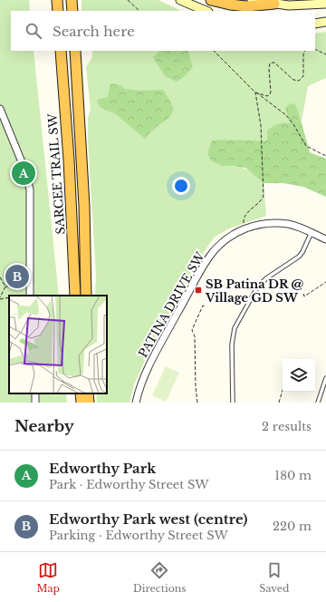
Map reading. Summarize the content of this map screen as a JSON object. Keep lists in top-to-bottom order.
{
  "streets": {
    "highway": ["SARCEE TRAIL SW"],
    "street": ["PATINA DRIVE SW"]
  },
  "places": {
    "transit": ["SB Patina DR @ Village GD SW"]
  },
  "page": {
    "search": "Search here",
    "pins": ["A", "B"],
    "heading": ["Nearby", "2 results"],
    "list": [
      {
        "mark": "A",
        "name": "Edworthy Park",
        "note": "Park · Edworthy Street SW",
        "value": "180 m"
      },
      {
        "mark": "B",
        "name": "Edworthy Park west (centre)",
        "note": "Parking · Edworthy Street SW",
        "value": "220 m"
      }
    ],
    "nav": ["Map", "Directions", "Saved"]
  }
}
